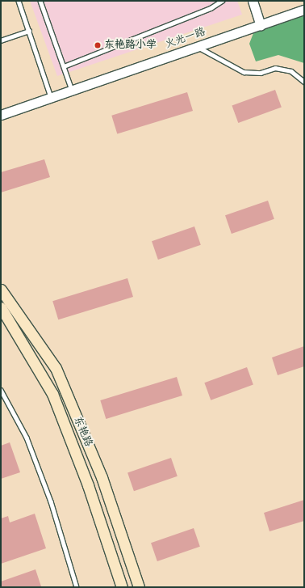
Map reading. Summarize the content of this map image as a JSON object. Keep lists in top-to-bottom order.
{
  "streets": {
    "main road": ["东艳路"],
    "street": ["火光一路"]
  },
  "places": ["东艳路小学"]
}
